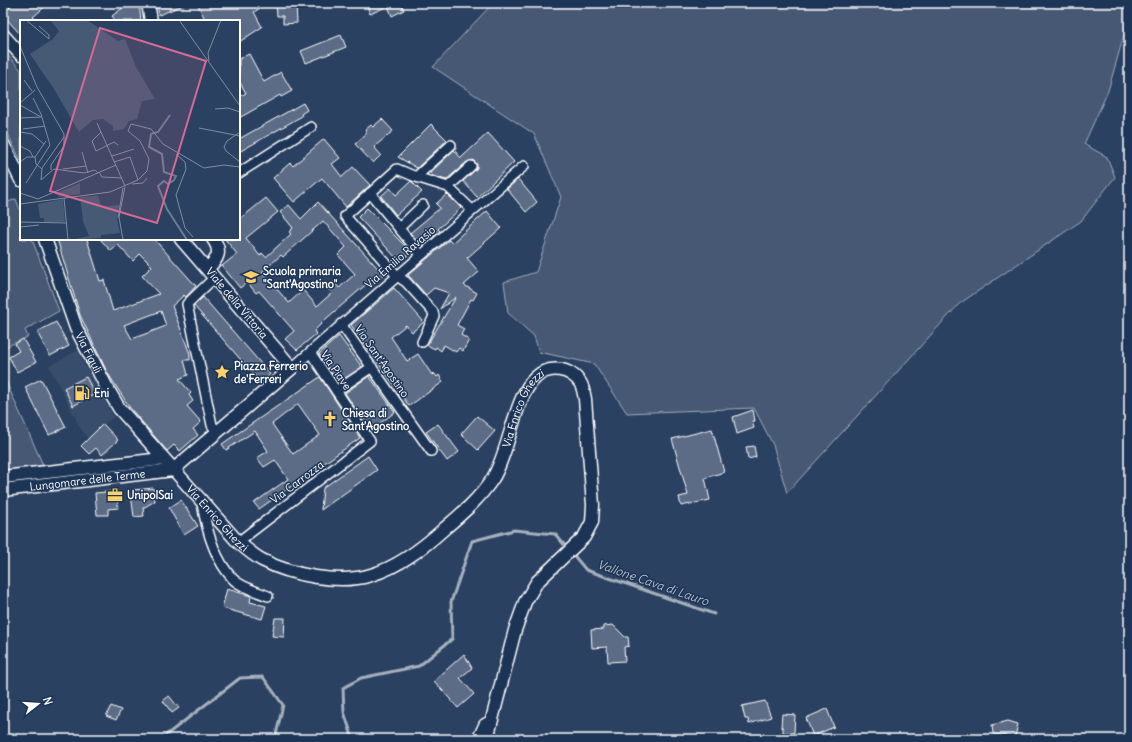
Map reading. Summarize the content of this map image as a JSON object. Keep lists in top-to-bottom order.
{
  "streets": {
    "street": [
      "Via Emilio Ravasio",
      "Viale della Vittoria",
      "Via Figuli",
      "Via Sant'Agostino",
      "Via Piave",
      "Via Enrico Ghezzi",
      "Lungomare delle Terme",
      "Via Carrozza"
    ]
  },
  "crossings": [
    ["Via Emilio Ravasio", "Viale della Vittoria"],
    ["Via Emilio Ravasio", "Via Sant'Agostino"],
    ["Via Emilio Ravasio", "Via Piave"],
    ["Via Figuli", "Via Enrico Ghezzi"],
    ["Via Figuli", "Lungomare delle Terme"],
    ["Via Piave", "Via Carrozza"],
    ["Via Enrico Ghezzi", "Lungomare delle Terme"],
    ["Via Enrico Ghezzi", "Via Carrozza"]
  ],
  "water": ["Vallone Cava di Lauro"],
  "places": {
    "school or university": ["Scuola primaria \"Sant'Agostino\""],
    "place": ["Piazza Ferrerio de'Ferreri"],
    "fuel station": ["Eni"],
    "church": ["Chiesa di Sant'Agostino"],
    "office": ["UnipolSai"]
  },
  "north": "right"
}
